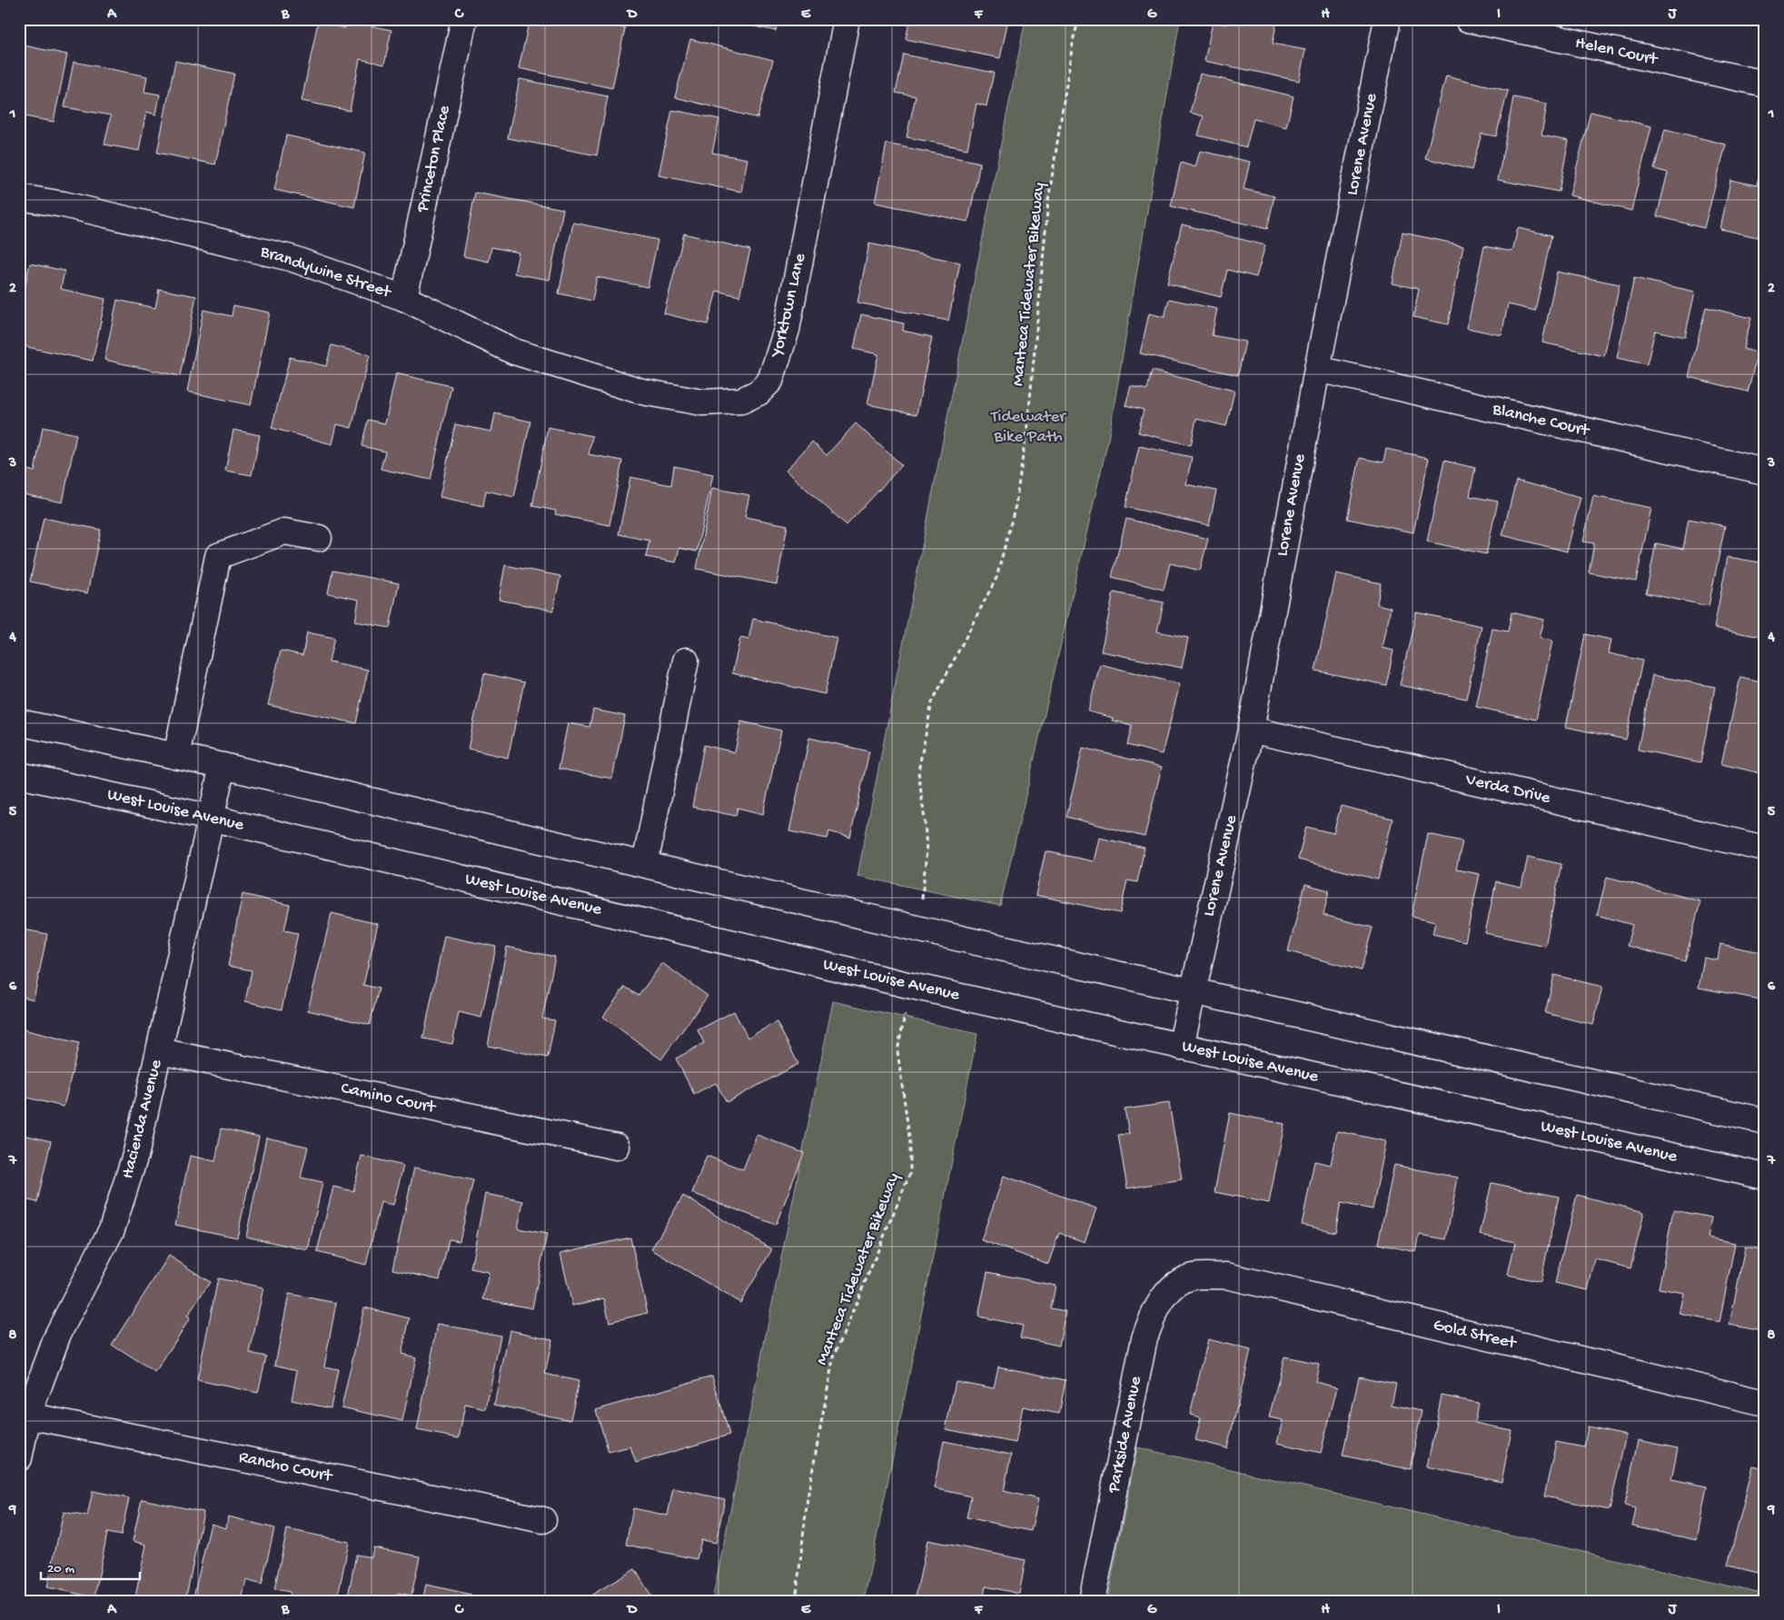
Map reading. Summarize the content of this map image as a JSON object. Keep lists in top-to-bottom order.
{
  "streets": {
    "street": [
      "Helen Court",
      "Lorene Avenue",
      "Princeton Place",
      "Brandywine Street",
      "Yorktown Lane",
      "Blanche Court",
      "Verda Drive",
      "West Louise Avenue",
      "Camino Court",
      "Hacienda Avenue",
      "Gold Street",
      "Parkside Avenue",
      "Rancho Court"
    ],
    "path": ["Manteca Tidewater Bikeway"]
  },
  "crossings": [
    ["Lorene Avenue", "Blanche Court"],
    ["Lorene Avenue", "Verda Drive"],
    ["Lorene Avenue", "West Louise Avenue"],
    ["Princeton Place", "Brandywine Street"],
    ["Brandywine Street", "Yorktown Lane"],
    ["Manteca Tidewater Bikeway", "West Louise Avenue"],
    ["West Louise Avenue", "Hacienda Avenue"],
    ["Camino Court", "Hacienda Avenue"],
    ["Hacienda Avenue", "Rancho Court"],
    ["Gold Street", "Parkside Avenue"]
  ],
  "parks": ["Tidewater Bike Path"],
  "scale_bar": "20 m",
  "grid": {
    "columns": [
      "A",
      "B",
      "C",
      "D",
      "E",
      "F",
      "G",
      "H",
      "I",
      "J"
    ],
    "rows": [
      "1",
      "2",
      "3",
      "4",
      "5",
      "6",
      "7",
      "8",
      "9"
    ]
  }
}
